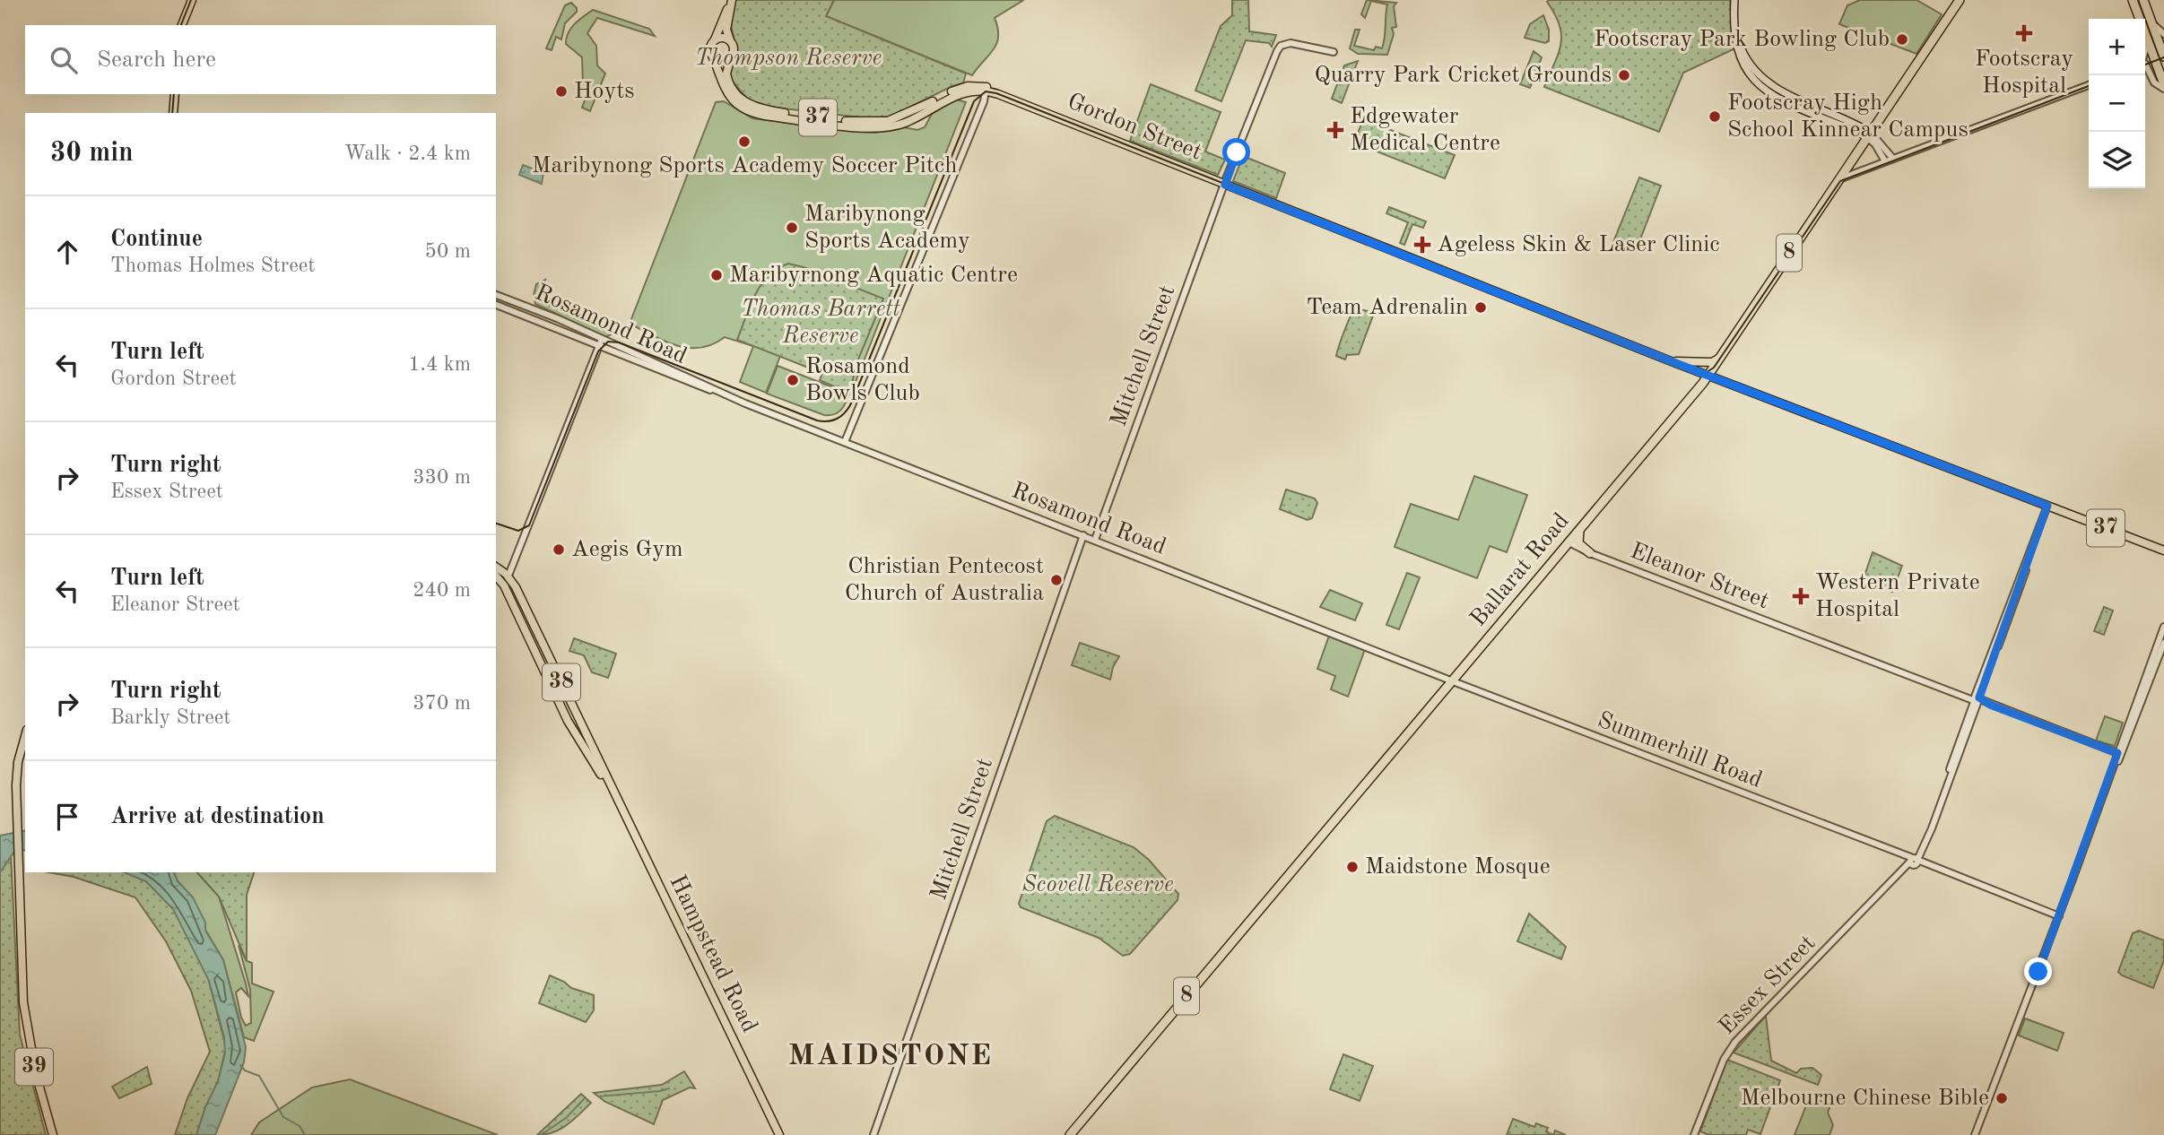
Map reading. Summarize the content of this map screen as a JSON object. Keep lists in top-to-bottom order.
{
  "streets": {
    "highway": ["8", "Ballarat Road"],
    "main road": [
      "37",
      "Gordon Street",
      "38",
      "Hampstead Road",
      "39"
    ],
    "street": [
      "Rosamond Road",
      "Mitchell Street",
      "Eleanor Street",
      "Summerhill Road",
      "Essex Street"
    ]
  },
  "crossings": [
    ["37", "Gordon Street"],
    ["Gordon Street", "Mitchell Street"],
    ["Gordon Street", "Ballarat Road"],
    ["Gordon Street", "Essex Street"],
    ["Rosamond Road", "Mitchell Street"],
    ["Rosamond Road", "Ballarat Road"],
    ["Rosamond Road", "Summerhill Road"],
    ["Ballarat Road", "Eleanor Street"],
    ["Ballarat Road", "Summerhill Road"],
    ["Eleanor Street", "Essex Street"],
    ["38", "Hampstead Road"],
    ["Summerhill Road", "Essex Street"]
  ],
  "districts": ["MAIDSTONE"],
  "parks": ["Thompson Reserve", "Thomas Barrett Reserve", "Scovell Reserve"],
  "places": {
    "health": [
      "Footscray Hospital",
      "Edgewater Medical Centre",
      "Ageless Skin & Laser Clinic",
      "Western Private Hospital"
    ],
    "other": [
      "Footscray Park Bowling Club",
      "Quarry Park Cricket Grounds",
      "Hoyts",
      "Footscray High School Kinnear Campus",
      "Maribynong Sports Academy Soccer Pitch",
      "Maribynong Sports Academy",
      "Maribyrnong Aquatic Centre",
      "Team Adrenalin",
      "Rosamond Bowls Club",
      "Aegis Gym",
      "Christian Pentecost Church of Australia",
      "Maidstone Mosque",
      "Melbourne Chinese Bible"
    ]
  },
  "page": {
    "map_buttons": ["+", "−"],
    "search": "Search here",
    "heading": ["30 min", "Walk · 2.4 km"],
    "list": [
      ["Continue", "Thomas Holmes Street", "50 m"],
      ["Turn left", "Gordon Street", "1.4 km"],
      ["Turn right", "Essex Street", "330 m"],
      ["Turn left", "Eleanor Street", "240 m"],
      ["Turn right", "Barkly Street", "370 m"],
      "Arrive at destination"
    ]
  }
}
